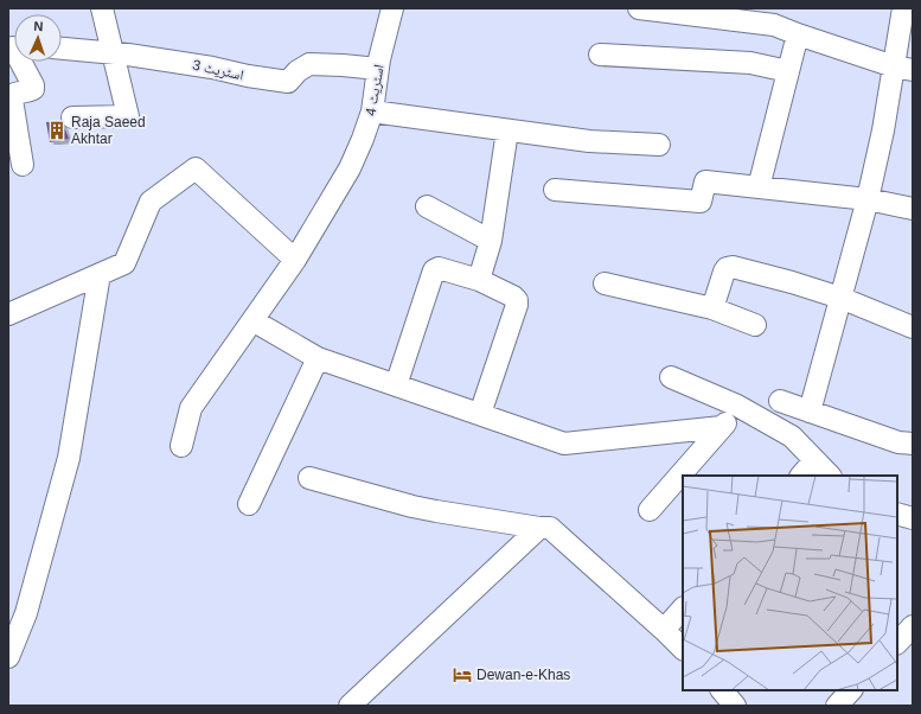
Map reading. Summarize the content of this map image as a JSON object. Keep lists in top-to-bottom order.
{
  "streets": {
    "street": ["اسٹریٹ 3", "اسٹریٹ 4"]
  },
  "crossings": [
    ["اسٹریٹ 3", "اسٹریٹ 4"]
  ],
  "places": {
    "building": ["Raja Saeed Akhtar"],
    "hotel": ["Dewan-e-Khas"]
  },
  "north": "top"
}
